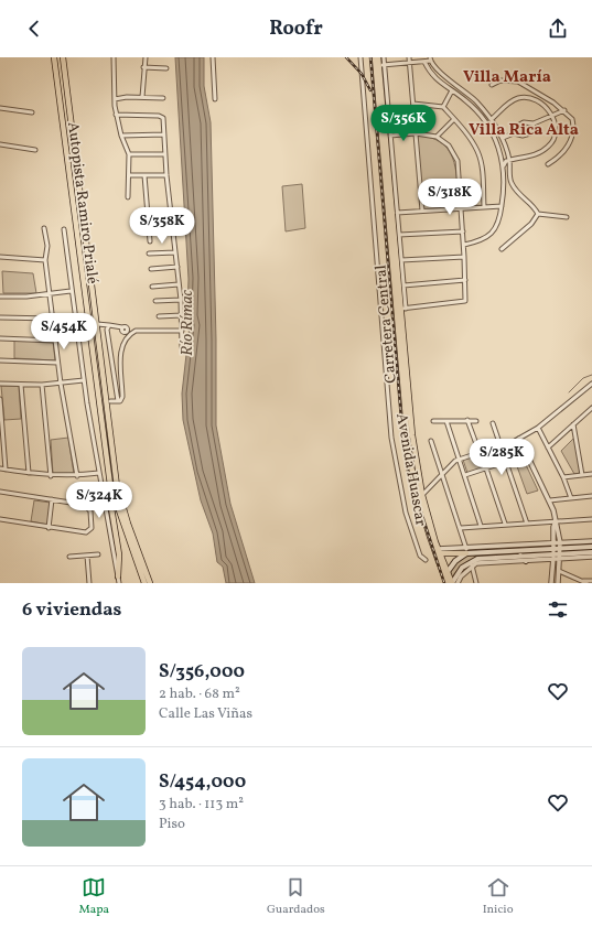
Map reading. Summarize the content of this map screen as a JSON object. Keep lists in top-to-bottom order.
{
  "streets": {
    "highway": ["Autopista Ramiro Prialé", "Carretera Central"],
    "street": ["Avenida Huascar"]
  },
  "districts": ["Villa María", "Villa Rica Alta"],
  "water": ["Río Rímac"],
  "page": {
    "header": "Roofr",
    "price": [
      "S/356K",
      "S/318K",
      "S/358K",
      "S/454K",
      "S/285K",
      "S/324K"
    ],
    "heading": "6 viviendas",
    "list": [
      {
        "name": "S/356,000",
        "note": "2 hab. · 68 m² · Calle Las Viñas"
      },
      {
        "name": "S/454,000",
        "note": "3 hab. · 113 m² · Piso"
      }
    ],
    "tabs": ["Mapa", "Guardados", "Inicio"]
  }
}
